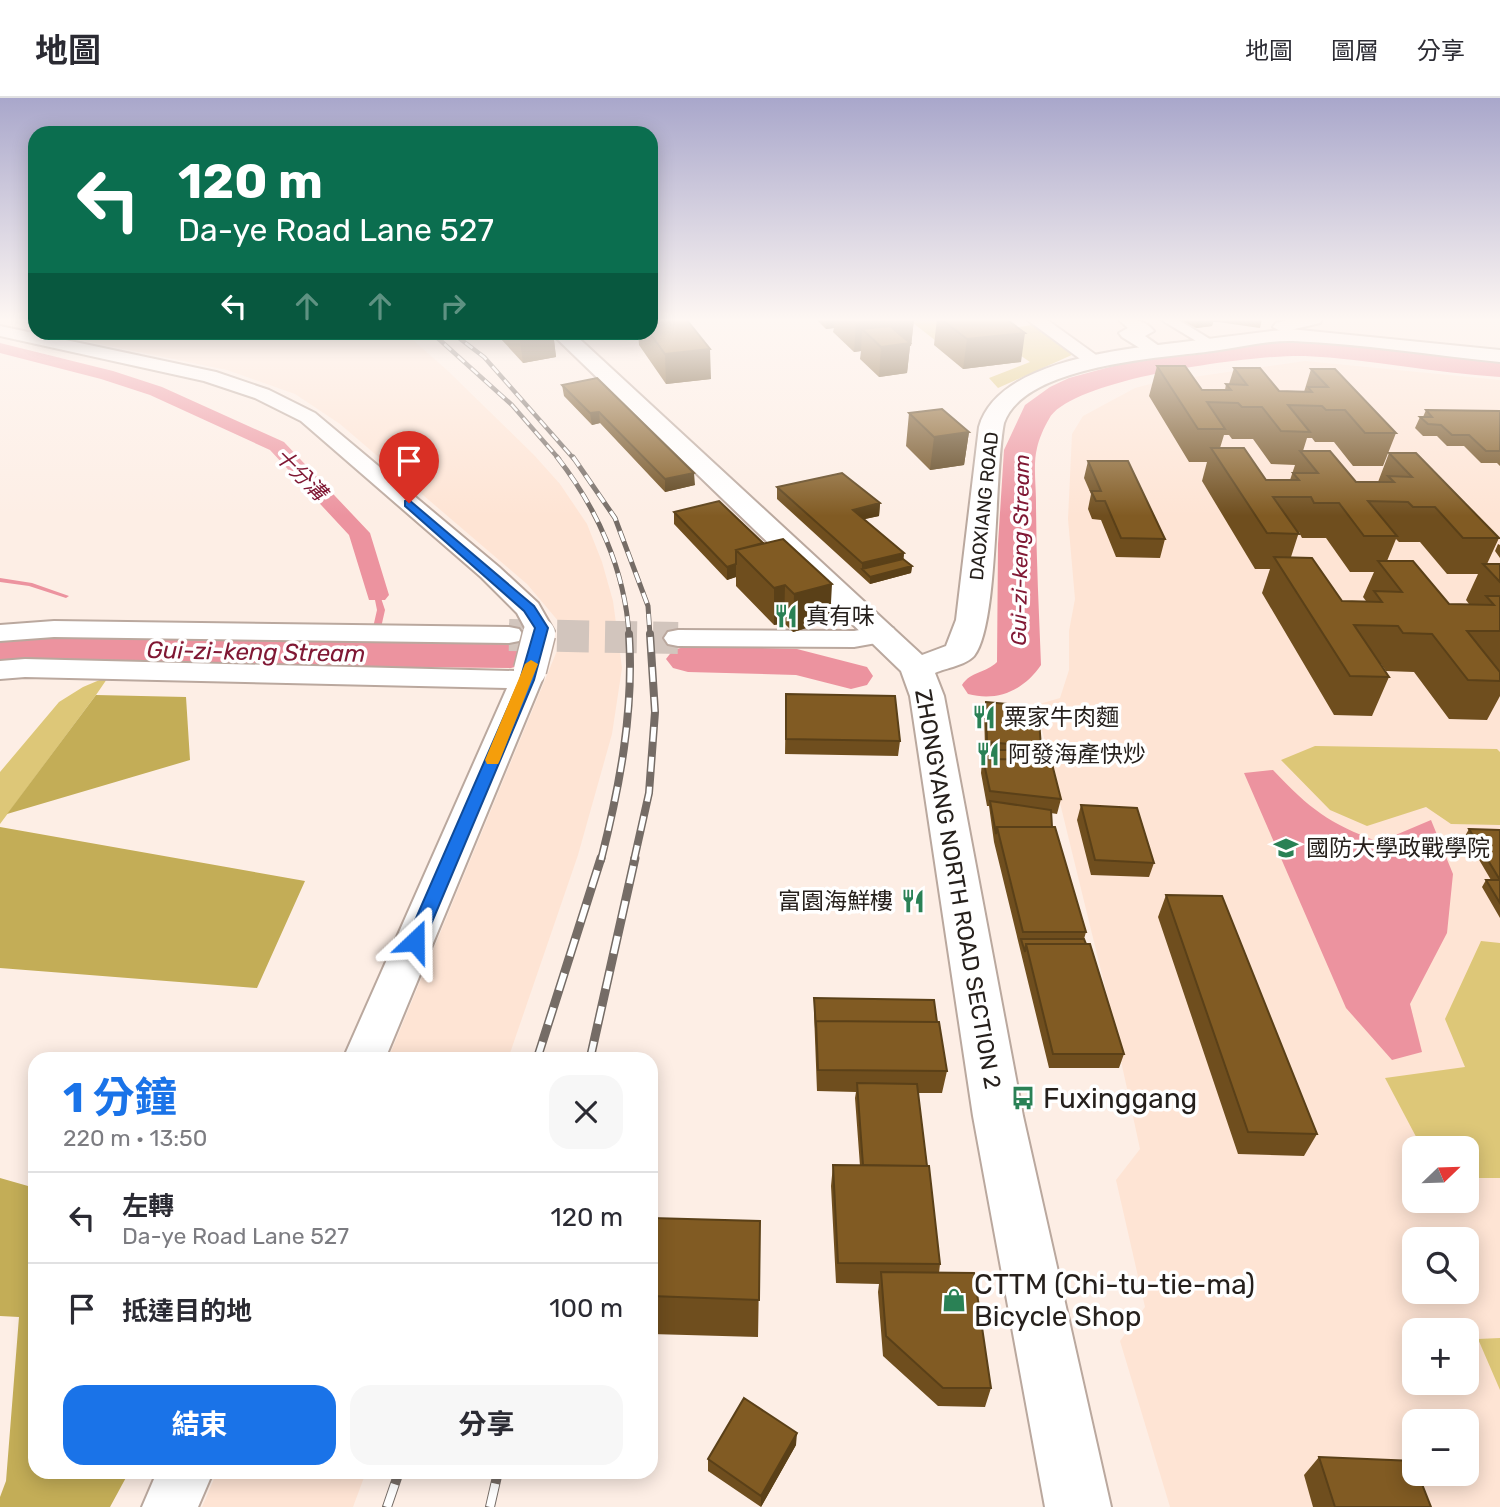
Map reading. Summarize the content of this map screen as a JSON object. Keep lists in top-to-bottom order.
{
  "streets": {
    "street": ["DAOXIANG ROAD", "ZHONGYANG NORTH ROAD SECTION 2"]
  },
  "crossings": [
    ["DAOXIANG ROAD", "ZHONGYANG NORTH ROAD SECTION 2"]
  ],
  "water": ["十分溝", "Gui-zi-keng Stream"],
  "places": {
    "restaurant": [
      "真有味",
      "粟家牛肉麵",
      "阿發海產快炒",
      "富園海鮮樓"
    ],
    "school or university": ["國防大學政戰學院"],
    "bus stop": ["Fuxinggang"],
    "shop": ["CTTM (Chi-tu-tie-ma) Bicycle Shop"]
  },
  "north": "top right",
  "page": {
    "header": "地圖",
    "nav": ["地圖", "圖層", "分享"],
    "turn": ["120 m", "Da-ye Road Lane 527"],
    "heading": ["1 分鐘", "220 m · 13:50"],
    "map_buttons": ["+", "−"],
    "list": [
      {
        "name": "左轉",
        "note": "Da-ye Road Lane 527",
        "value": "120 m"
      },
      {
        "name": "抵達目的地",
        "value": "100 m"
      }
    ],
    "buttons": ["結束", "分享"]
  }
}
